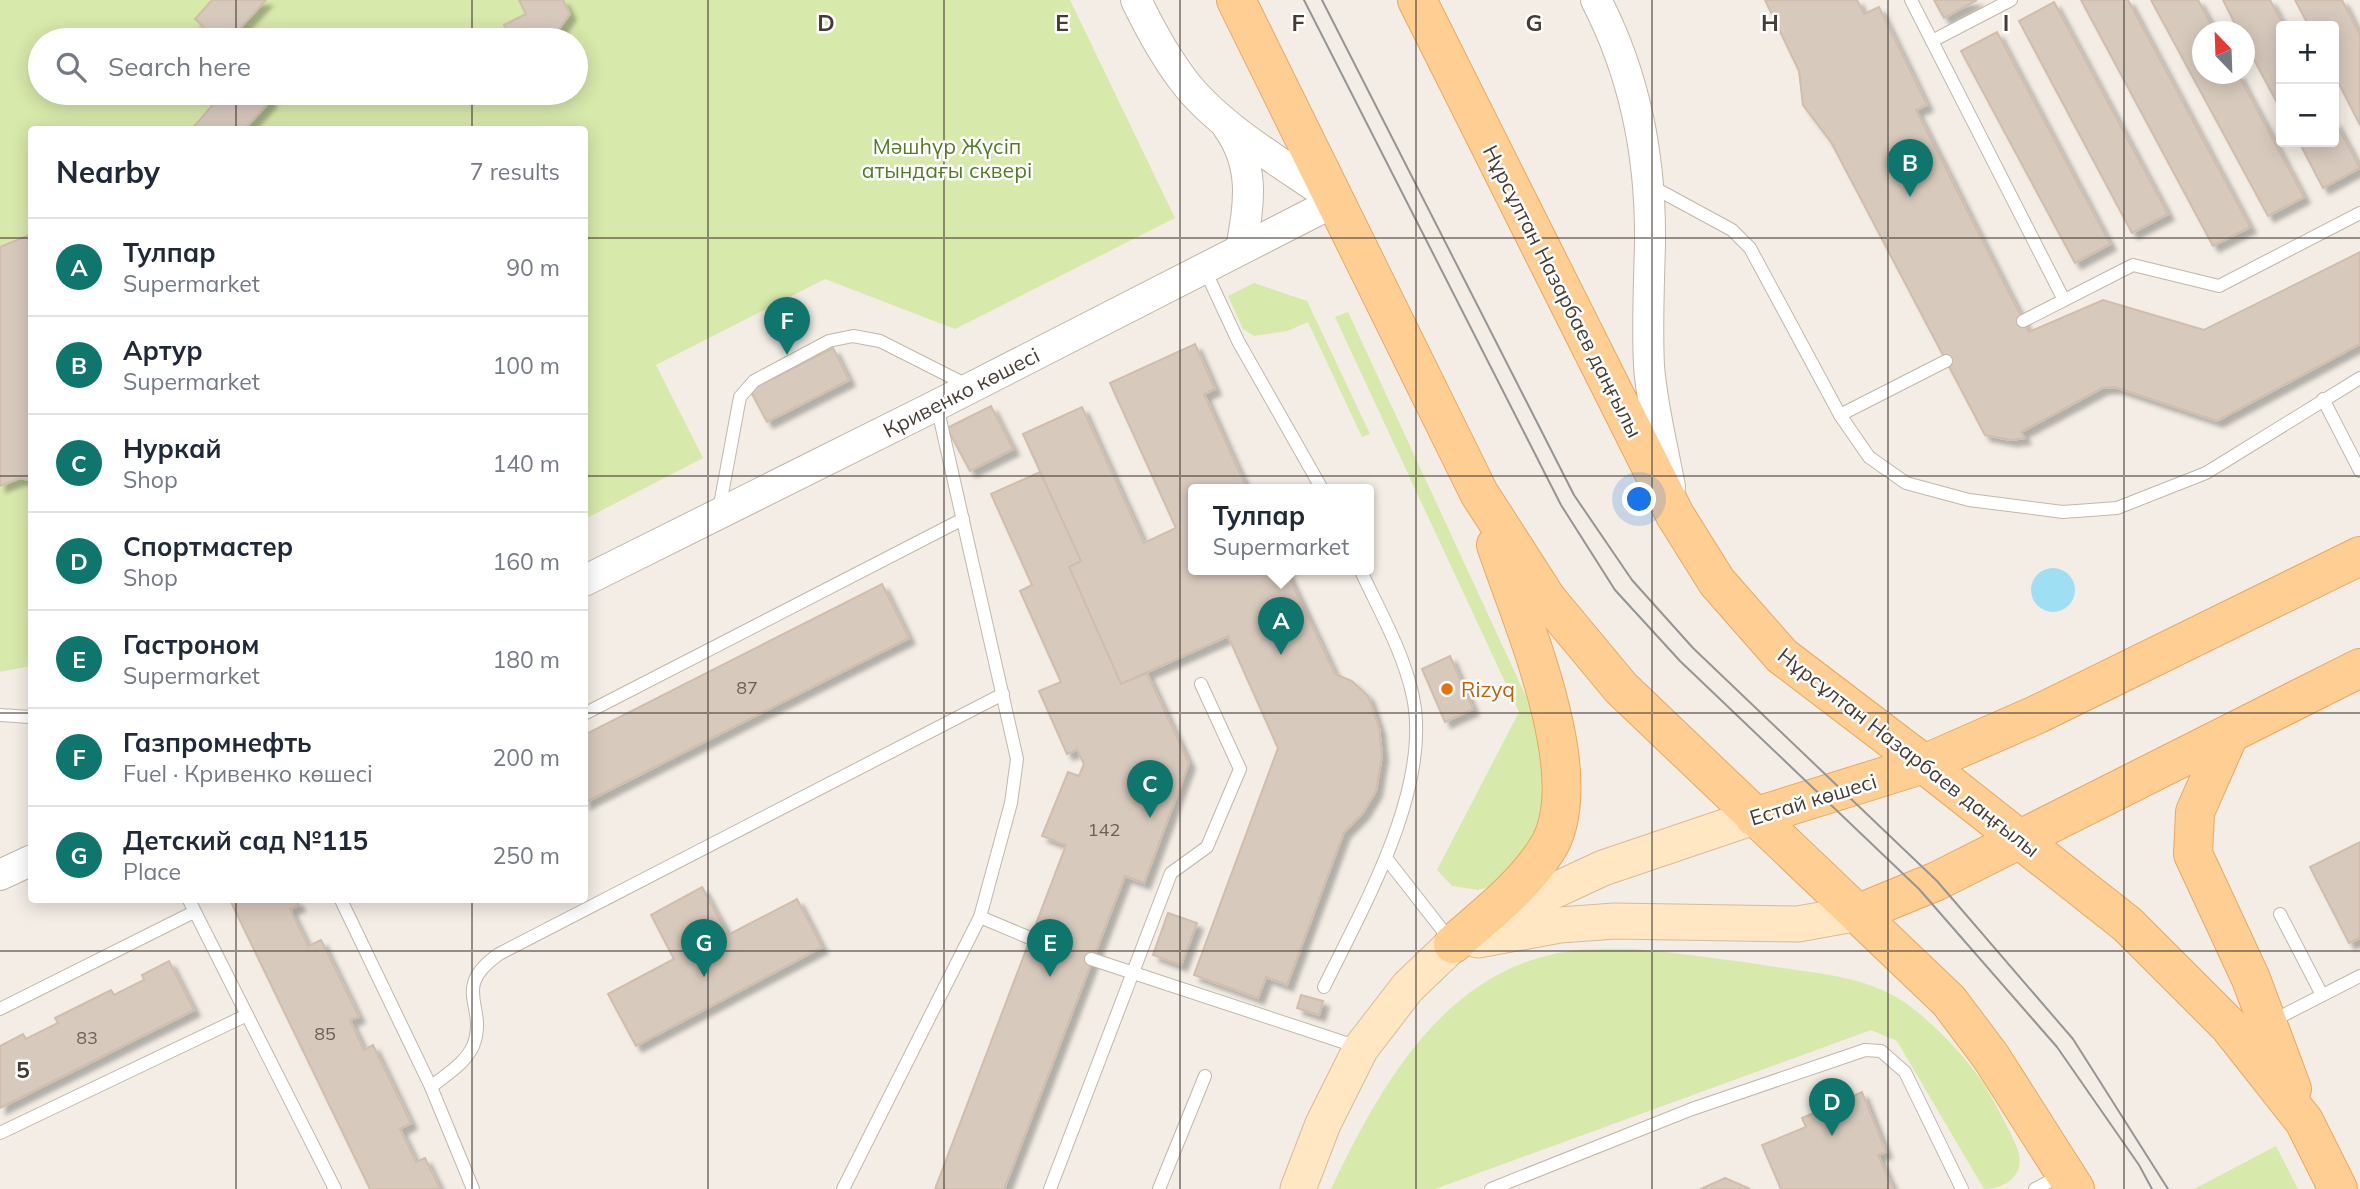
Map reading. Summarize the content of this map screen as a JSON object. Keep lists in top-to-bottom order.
{
  "streets": {
    "main road": ["Нұрсұлтан Назарбаев даңғылы", "Естай көшесі"],
    "street": ["Кривенко көшесі"]
  },
  "crossings": [
    ["Нұрсұлтан Назарбаев даңғылы", "Естай көшесі"]
  ],
  "parks": ["Мәшһүр Жүсіп атындағы сквері"],
  "places": ["Rizyq"],
  "house_numbers": [
    "87",
    "142",
    "85",
    "83"
  ],
  "north": "top left",
  "page": {
    "map_buttons": ["+", "−"],
    "search": "Search here",
    "heading": ["Nearby", "7 results"],
    "pins": [
      "B",
      "F",
      "A",
      "C",
      "E",
      "G",
      "D"
    ],
    "list": [
      {
        "mark": "A",
        "name": "Тулпар",
        "note": "Supermarket",
        "value": "90 m"
      },
      {
        "mark": "B",
        "name": "Артур",
        "note": "Supermarket",
        "value": "100 m"
      },
      {
        "mark": "C",
        "name": "Нуркай",
        "note": "Shop",
        "value": "140 m"
      },
      {
        "mark": "D",
        "name": "Спортмастер",
        "note": "Shop",
        "value": "160 m"
      },
      {
        "mark": "E",
        "name": "Гастроном",
        "note": "Supermarket",
        "value": "180 m"
      },
      {
        "mark": "F",
        "name": "Газпромнефть",
        "note": "Fuel · Кривенко көшесі",
        "value": "200 m"
      },
      {
        "mark": "G",
        "name": "Детский сад №115",
        "note": "Place",
        "value": "250 m"
      }
    ],
    "popup": ["Тулпар", "Supermarket"]
  },
  "grid": {
    "columns": [
      "D",
      "E",
      "F",
      "G",
      "H",
      "I"
    ],
    "rows": ["5"]
  }
}
